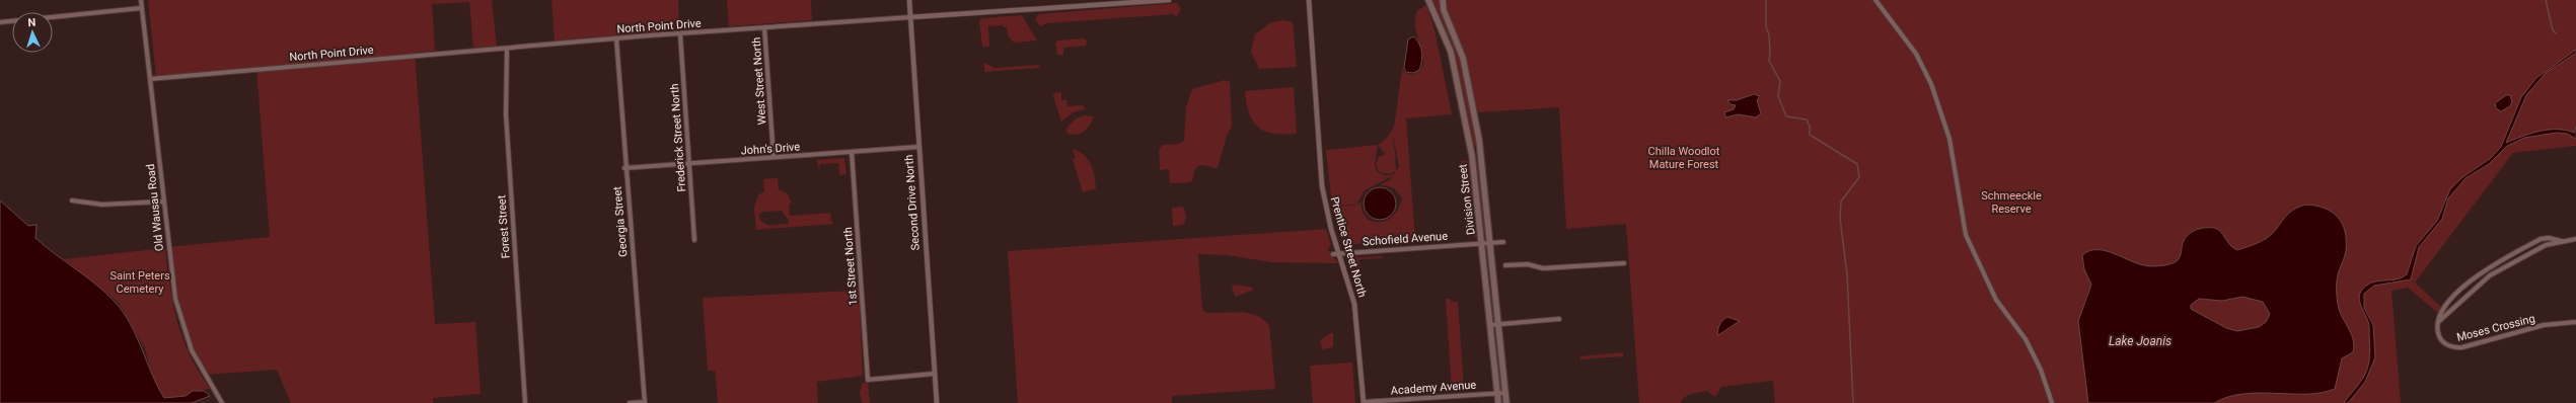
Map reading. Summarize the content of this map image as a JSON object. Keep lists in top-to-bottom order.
{
  "streets": {
    "main road": ["Division Street"],
    "street": [
      "North Point Drive",
      "West Street North",
      "Frederick Street North",
      "John's Drive",
      "Second Drive North",
      "Old Wausau Road",
      "Georgia Street",
      "Forest Street",
      "Schofield Avenue",
      "Prentice Street North",
      "1st Street North",
      "Moses Crossing",
      "Academy Avenue"
    ]
  },
  "crossings": [
    ["North Point Drive", "West Street North"],
    ["North Point Drive", "Frederick Street North"],
    ["North Point Drive", "Second Drive North"],
    ["North Point Drive", "Old Wausau Road"],
    ["North Point Drive", "Georgia Street"],
    ["North Point Drive", "Forest Street"],
    ["West Street North", "John's Drive"],
    ["Frederick Street North", "John's Drive"],
    ["John's Drive", "Second Drive North"],
    ["John's Drive", "Georgia Street"],
    ["John's Drive", "1st Street North"],
    ["Division Street", "Schofield Avenue"],
    ["Division Street", "Academy Avenue"],
    ["Second Drive North", "1st Street North"],
    ["Schofield Avenue", "Prentice Street North"],
    ["Prentice Street North", "Academy Avenue"]
  ],
  "water": ["Lake Joanis"],
  "parks": ["Chilla Woodlot Mature Forest", "Schmeeckle Reserve", "Saint Peters Cemetery"],
  "north": "top"
}
